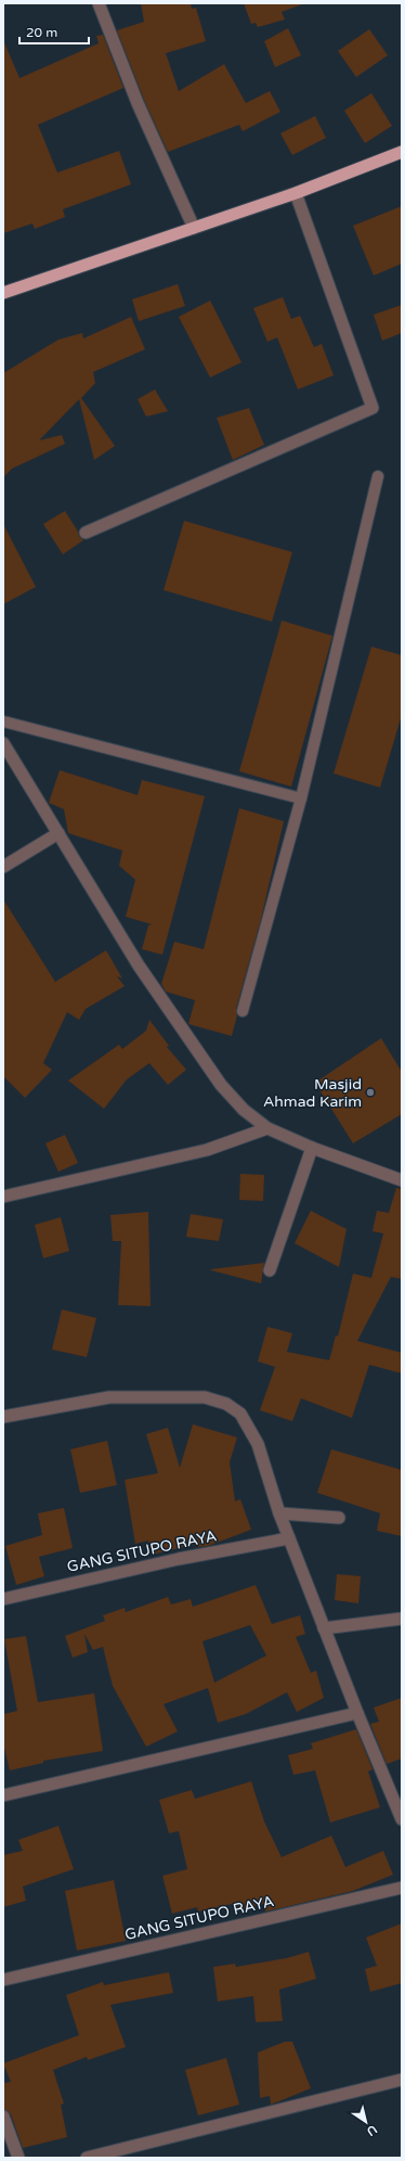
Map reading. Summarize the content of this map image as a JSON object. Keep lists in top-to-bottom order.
{
  "streets": {
    "street": ["GANG SITUPO RAYA"]
  },
  "places": ["Masjid Ahmad Karim"],
  "scale_bar": "20 m",
  "north": "bottom right"
}
